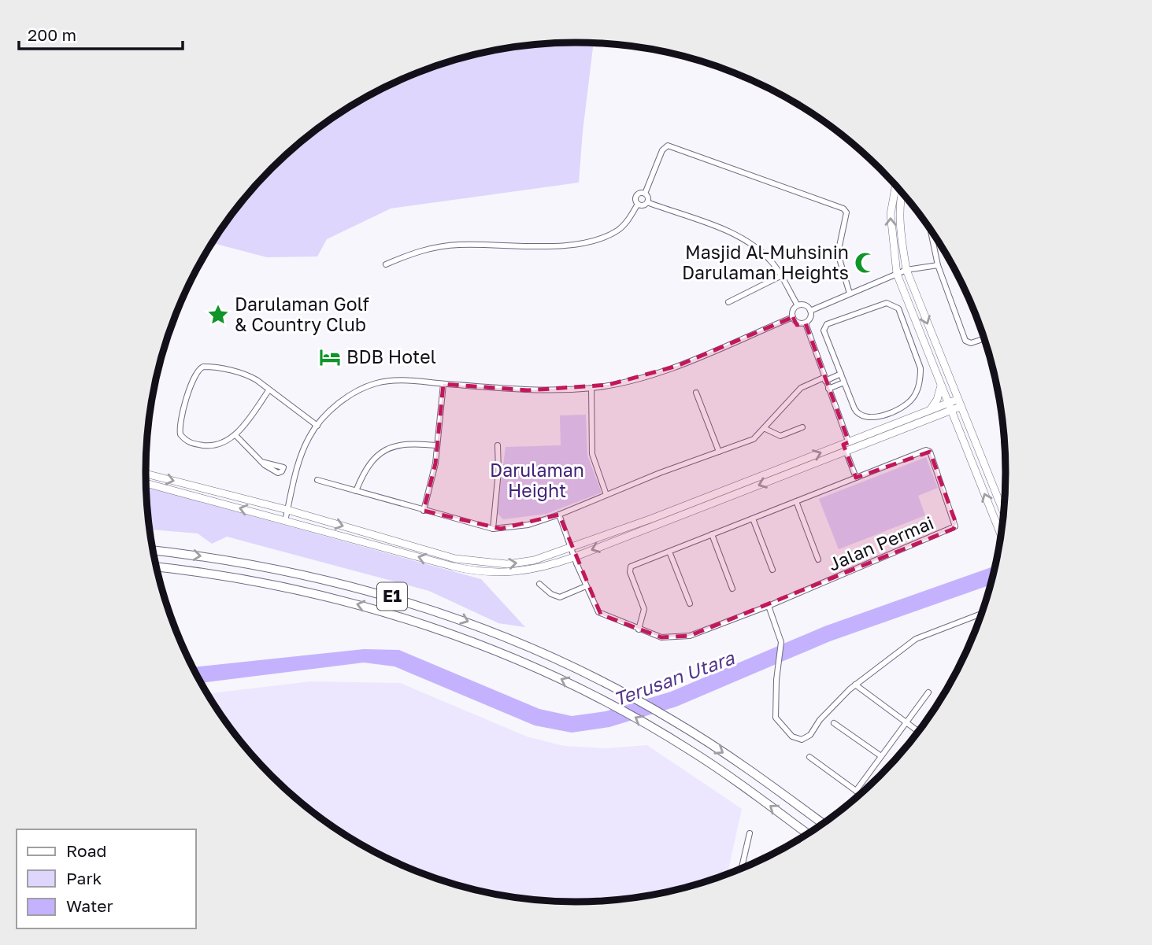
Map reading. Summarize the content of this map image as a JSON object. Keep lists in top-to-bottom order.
{
  "streets": {
    "highway": ["E1"],
    "street": ["Jalan Permai"]
  },
  "water": ["Terusan Utara"],
  "parks": ["Darulaman Height"],
  "places": {
    "mosque": ["Masjid Al-Muhsinin Darulaman Heights"],
    "place": ["Darulaman Golf & Country Club"],
    "hotel": ["BDB Hotel"]
  },
  "legend": ["Road", "Park", "Water"],
  "scale_bar": "200 m"
}
